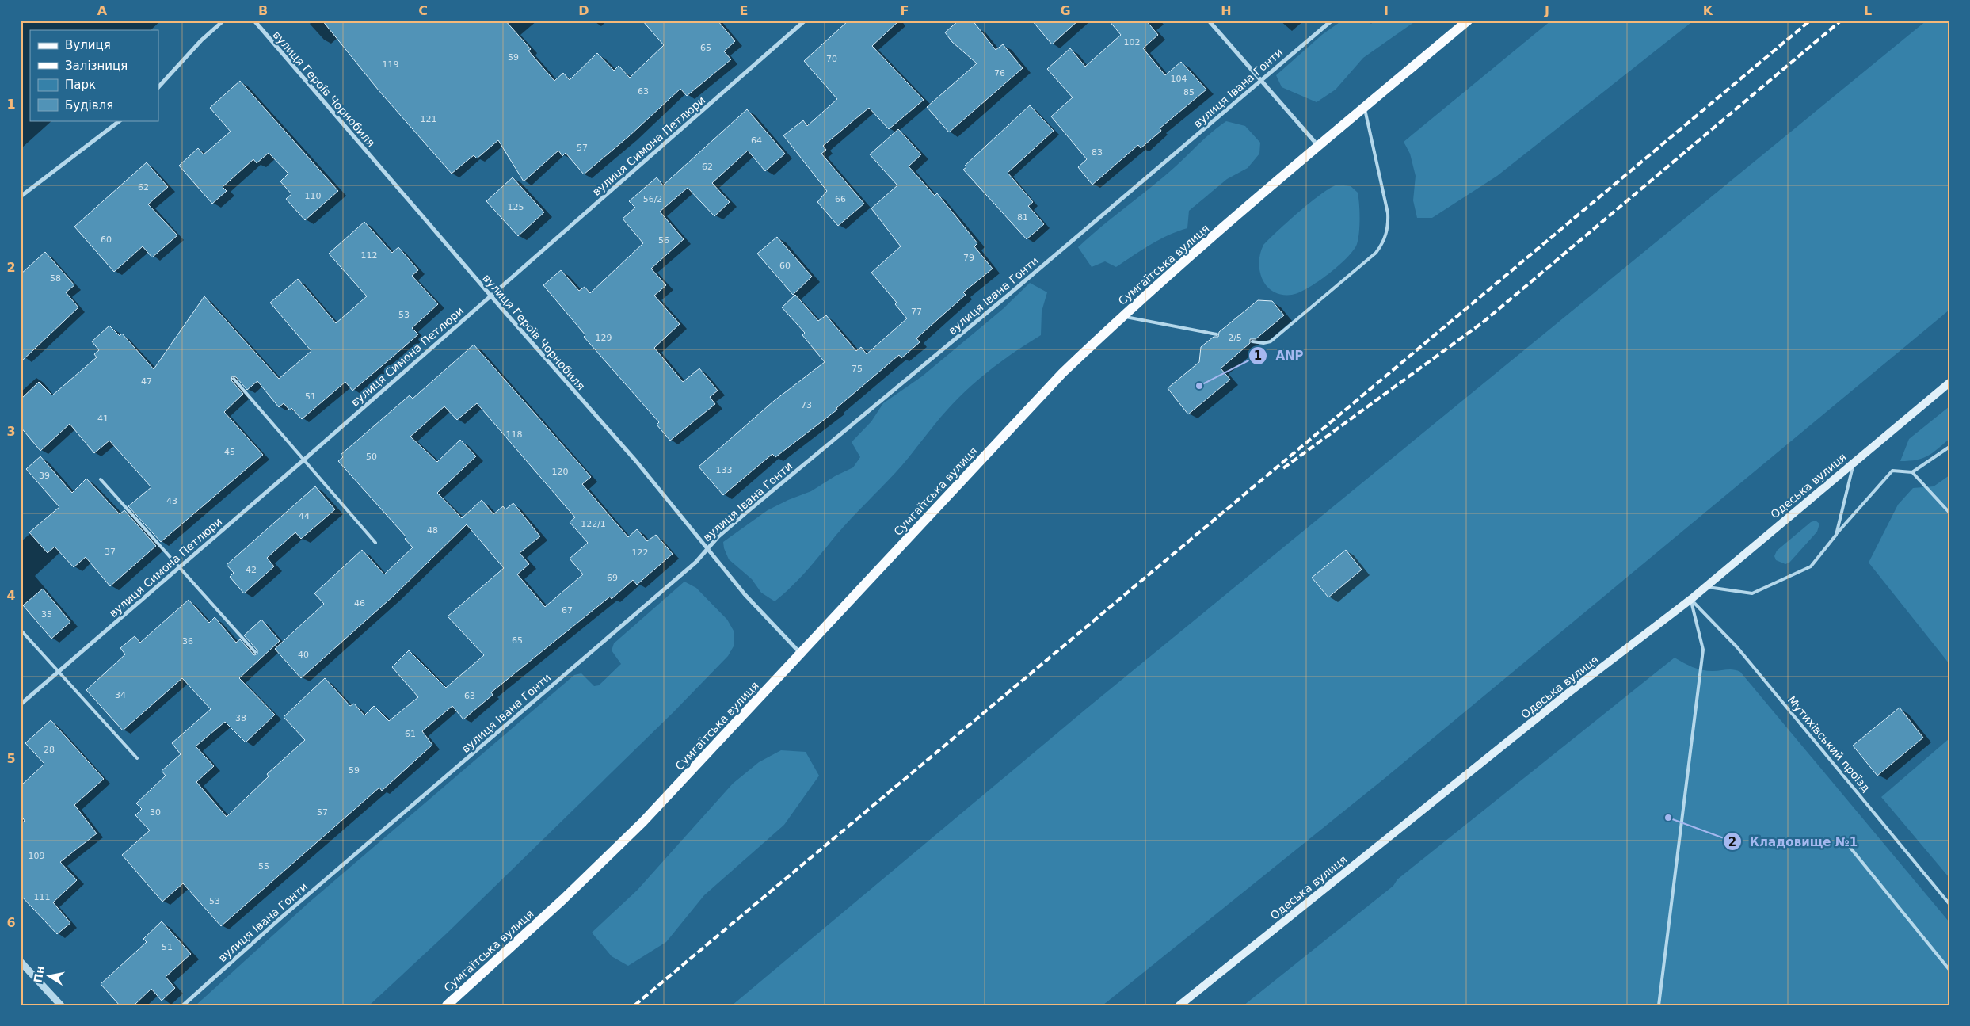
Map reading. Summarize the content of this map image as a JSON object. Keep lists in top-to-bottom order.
{
  "streets": {
    "main road": ["Сумгаїтська вулиця", "Одеська вулиця"],
    "street": ["вулиця Івана Гонти", "вулиця Героїв Чорнобиля", "вулиця Симона Петлюри"],
    "lane": ["Мутихівський проїзд"]
  },
  "crossings": [
    ["вулиця Івана Гонти", "вулиця Героїв Чорнобиля"],
    ["вулиця Героїв Чорнобиля", "вулиця Симона Петлюри"],
    ["вулиця Героїв Чорнобиля", "Сумгаїтська вулиця"],
    ["Одеська вулиця", "Мутихівський проїзд"]
  ],
  "places": ["ANP", "Кладовище №1"],
  "house_numbers": [
    "102",
    "65",
    "59",
    "70",
    "119",
    "76",
    "104",
    "63",
    "85",
    "121",
    "64",
    "57",
    "83",
    "62",
    "62",
    "110",
    "56/2",
    "66",
    "125",
    "81",
    "60",
    "56",
    "112",
    "79",
    "60",
    "58",
    "77",
    "53",
    "129",
    "2/5",
    "75",
    "47",
    "51",
    "73",
    "41",
    "118",
    "45",
    "50",
    "133",
    "120",
    "39",
    "43",
    "44",
    "122/1",
    "48",
    "37",
    "122",
    "42",
    "69",
    "46",
    "67",
    "35",
    "65",
    "36",
    "40",
    "34",
    "63",
    "38",
    "61",
    "28",
    "59",
    "30",
    "57",
    "109",
    "55",
    "111",
    "53",
    "51"
  ],
  "legend": [
    "Вулиця",
    "Залізниця",
    "Парк",
    "Будівля"
  ],
  "north": "left",
  "grid": {
    "columns": [
      "A",
      "B",
      "C",
      "D",
      "E",
      "F",
      "G",
      "H",
      "I",
      "J",
      "K",
      "L"
    ],
    "rows": [
      "1",
      "2",
      "3",
      "4",
      "5",
      "6"
    ]
  }
}
